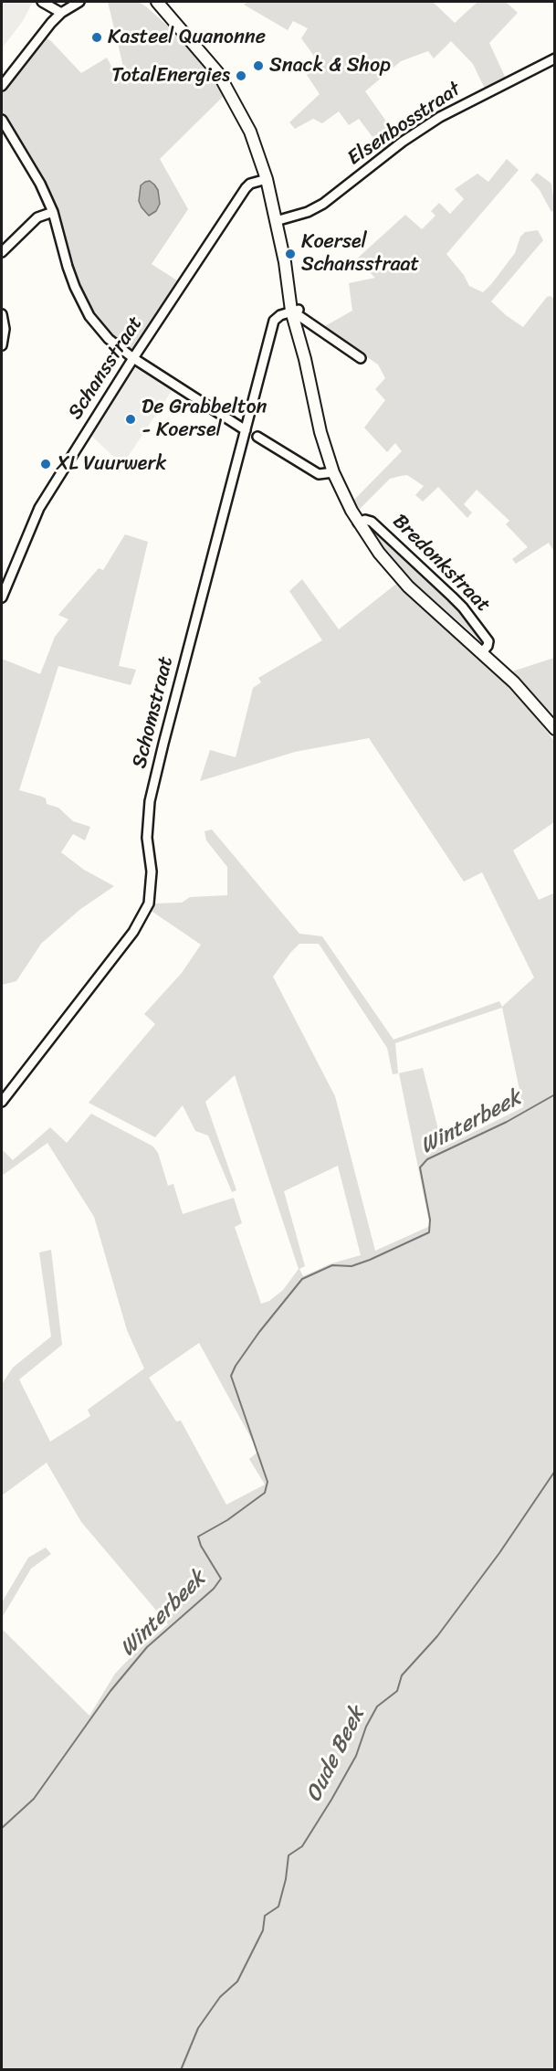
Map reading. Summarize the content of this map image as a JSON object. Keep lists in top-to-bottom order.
{
  "streets": {
    "street": [
      "Elsenbosstraat",
      "Schansstraat",
      "Bredonkstraat",
      "Schomstraat"
    ]
  },
  "crossings": [
    ["Elsenbosstraat", "Bredonkstraat"],
    ["Schansstraat", "Bredonkstraat"],
    ["Bredonkstraat", "Schomstraat"]
  ],
  "water": ["Winterbeek", "Oude Beek"],
  "places": [
    "Kasteel Quanonne",
    "Snack & Shop",
    "TotalEnergies",
    "Koersel Schansstraat",
    "De Grabbelton - Koersel",
    "XL Vuurwerk"
  ]
}
